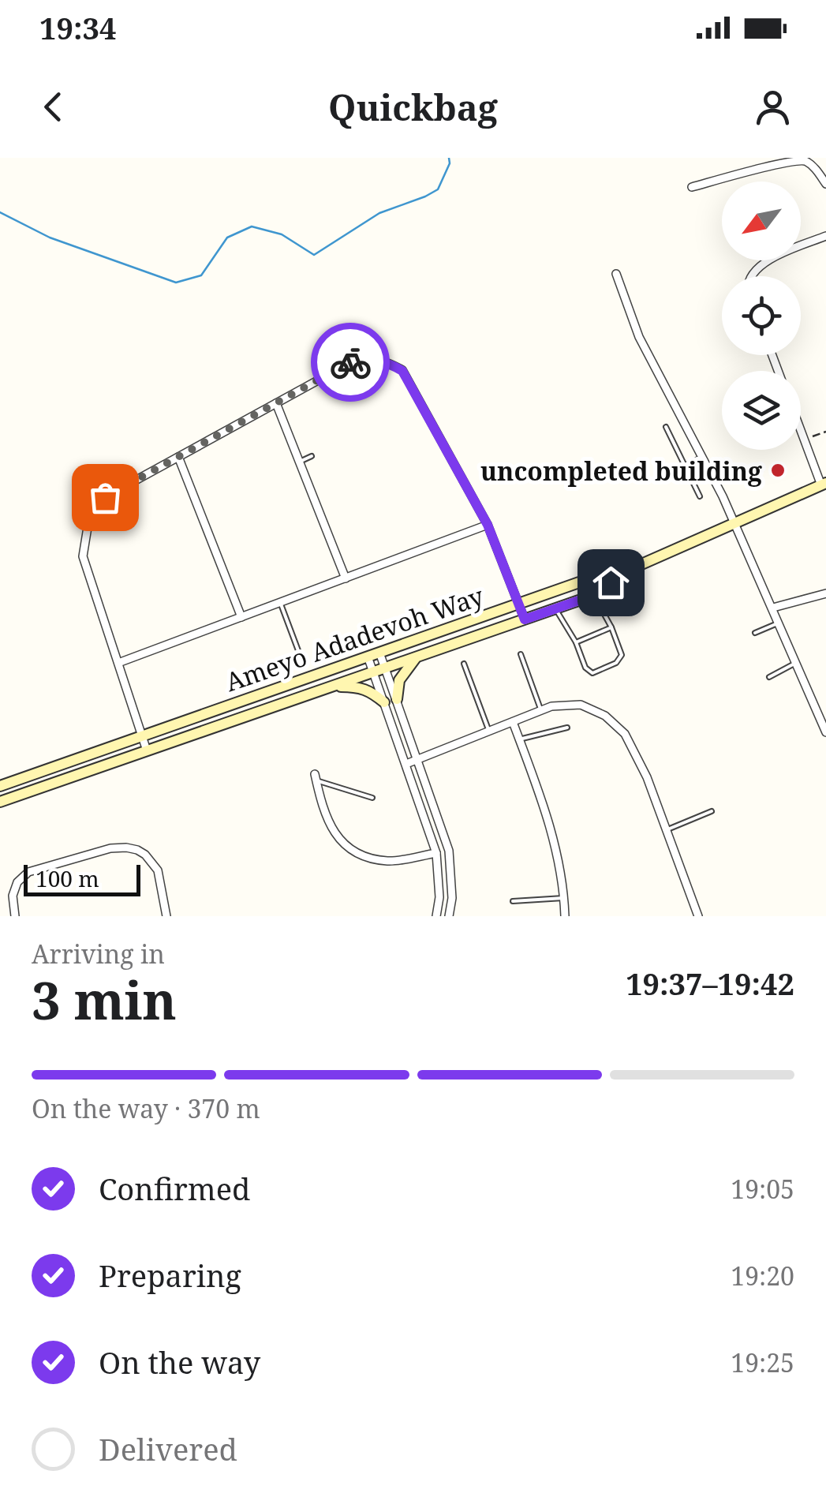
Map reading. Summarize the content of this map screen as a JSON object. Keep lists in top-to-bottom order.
{
  "streets": {
    "street": ["Ameyo Adadevoh Way"]
  },
  "places": ["uncompleted building"],
  "scale_bar": "100 m",
  "north": "bottom left",
  "page": {
    "status": "19:34",
    "header": "Quickbag",
    "scale": "100 m",
    "heading": ["3 min", "Arriving in", "19:37–19:42"],
    "bar": "On the way · 370 m",
    "list": [
      ["Confirmed", "19:05"],
      ["Preparing", "19:20"],
      ["On the way", "19:25"],
      "Delivered"
    ]
  }
}
